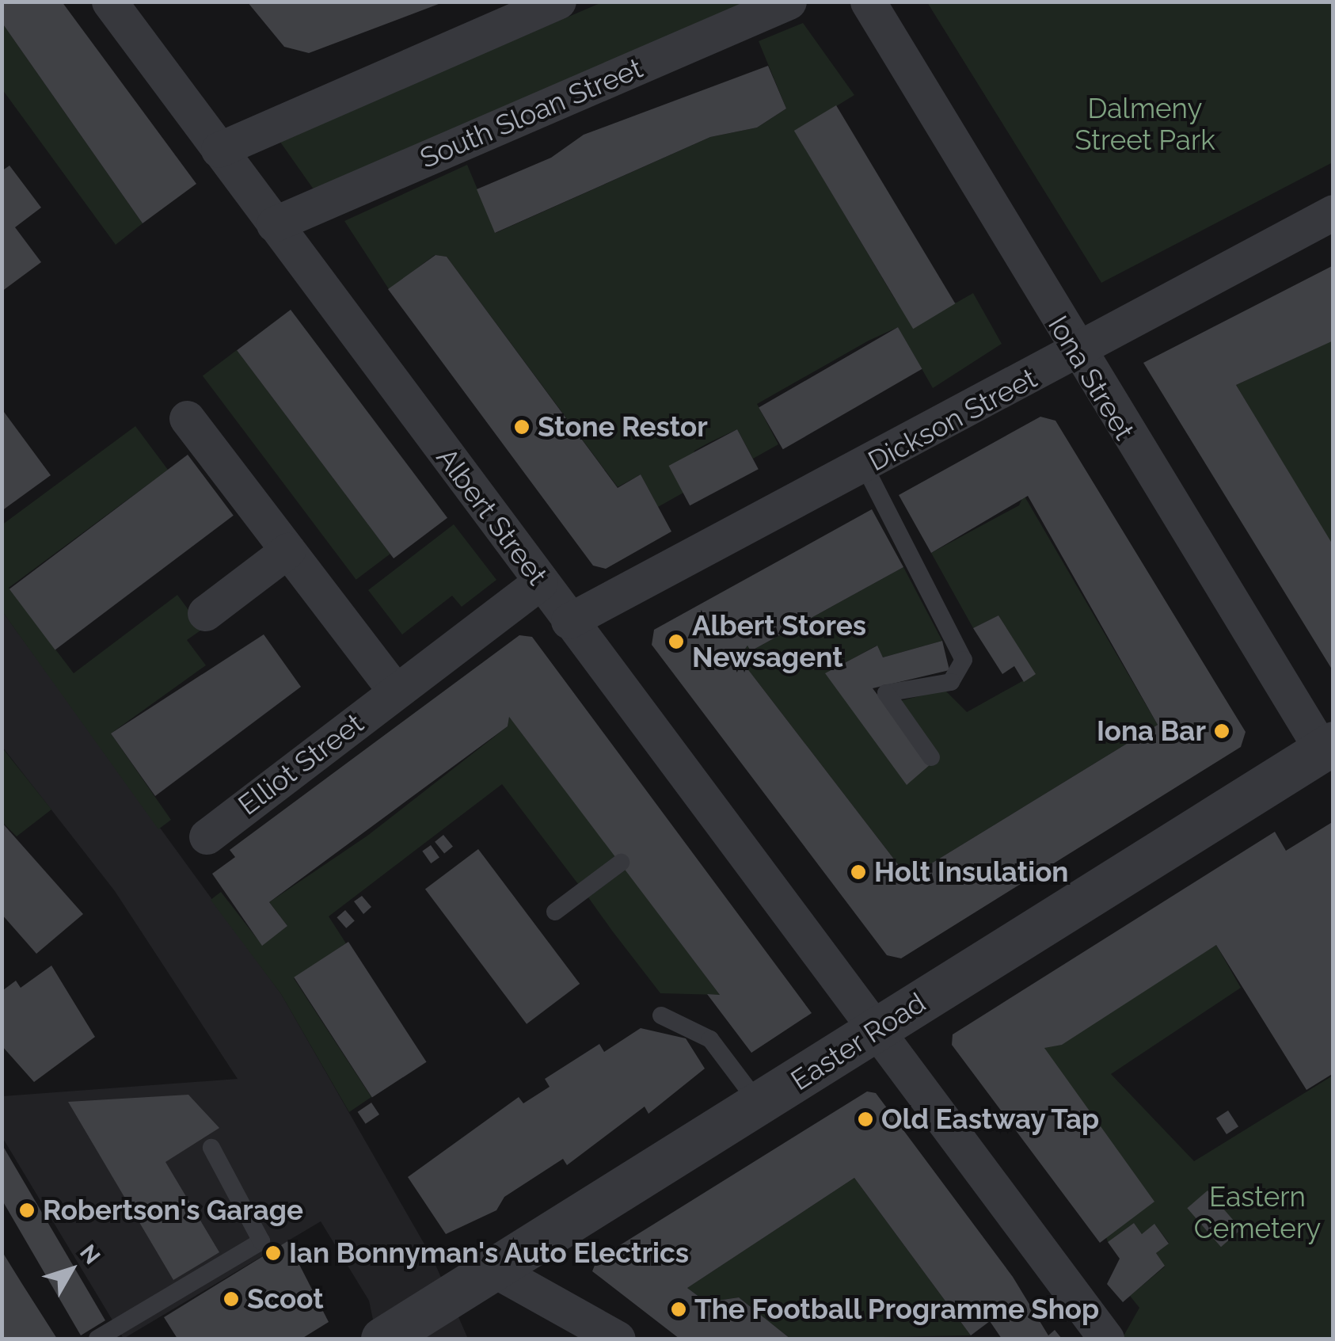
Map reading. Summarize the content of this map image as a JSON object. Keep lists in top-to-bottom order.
{
  "streets": {
    "street": [
      "South Sloan Street",
      "Iona Street",
      "Dickson Street",
      "Albert Street",
      "Elliot Street",
      "Easter Road"
    ]
  },
  "crossings": [
    ["South Sloan Street", "Albert Street"],
    ["Iona Street", "Dickson Street"],
    ["Iona Street", "Easter Road"],
    ["Dickson Street", "Albert Street"],
    ["Albert Street", "Elliot Street"],
    ["Albert Street", "Easter Road"]
  ],
  "parks": ["Dalmeny Street Park", "Eastern Cemetery"],
  "places": [
    "Stone Restor",
    "Albert Stores Newsagent",
    "Iona Bar",
    "Holt Insulation",
    "Old Eastway Tap",
    "Robertson's Garage",
    "Ian Bonnyman's Auto Electrics",
    "Scoot",
    "The Football Programme Shop"
  ],
  "north": "top right"
}
